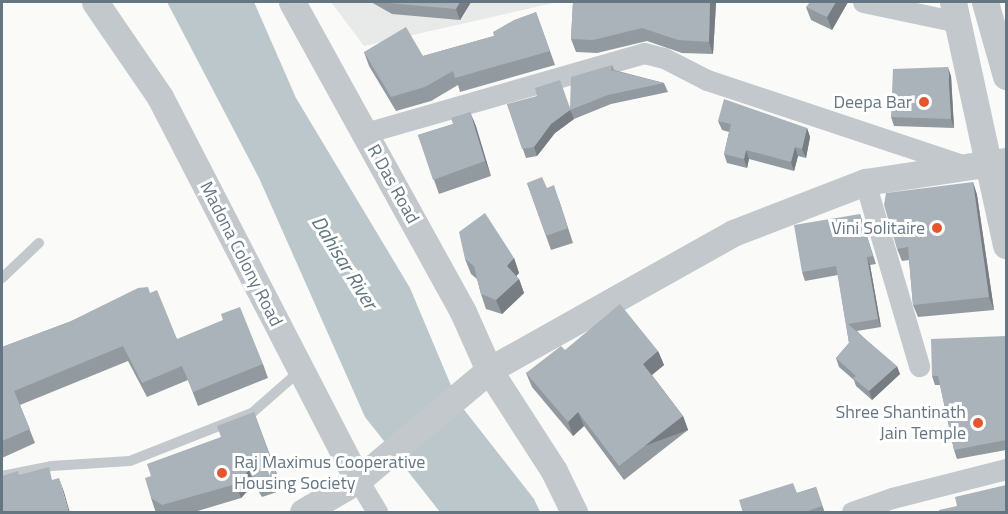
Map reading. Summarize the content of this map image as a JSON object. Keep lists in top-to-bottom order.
{
  "streets": {
    "street": ["R Das Road", "Madona Colony Road"]
  },
  "water": ["Dahisar River"],
  "places": [
    "Deepa Bar",
    "Vini Solitaire",
    "Shree Shantinath Jain Temple",
    "Raj Maximus Cooperative Housing Society"
  ]
}
